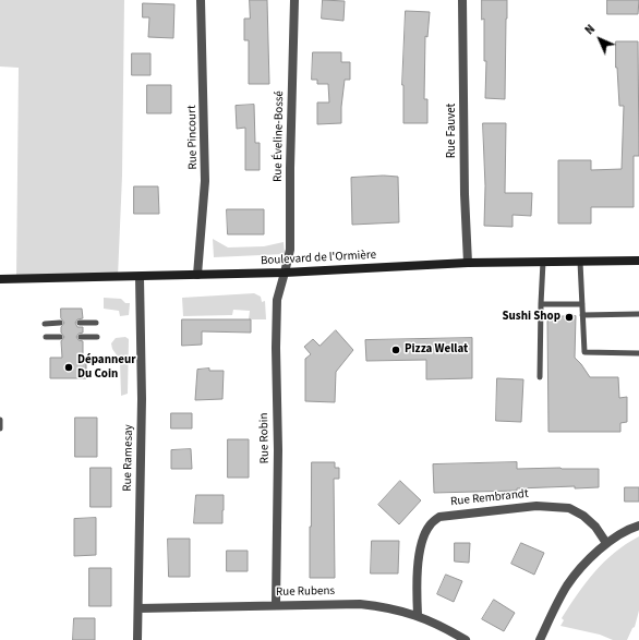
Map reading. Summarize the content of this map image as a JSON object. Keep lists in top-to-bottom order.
{
  "streets": {
    "main road": ["Boulevard de l'Ormière"],
    "street": [
      "Rue Fauvet",
      "Rue Éveline-Bossé",
      "Rue Pincourt",
      "Rue Robin",
      "Rue Ramesay",
      "Rue Rembrandt",
      "Rue Rubens"
    ]
  },
  "crossings": [
    ["Rue Fauvet", "Boulevard de l'Ormière"],
    ["Rue Éveline-Bossé", "Boulevard de l'Ormière"],
    ["Rue Éveline-Bossé", "Rue Robin"],
    ["Rue Pincourt", "Boulevard de l'Ormière"],
    ["Boulevard de l'Ormière", "Rue Robin"],
    ["Boulevard de l'Ormière", "Rue Ramesay"],
    ["Rue Robin", "Rue Rubens"],
    ["Rue Ramesay", "Rue Rubens"],
    ["Rue Rembrandt", "Rue Rubens"]
  ],
  "places": ["Sushi Shop", "Pizza Wellat", "Dépanneur Du Coin"],
  "north": "top left"
}
